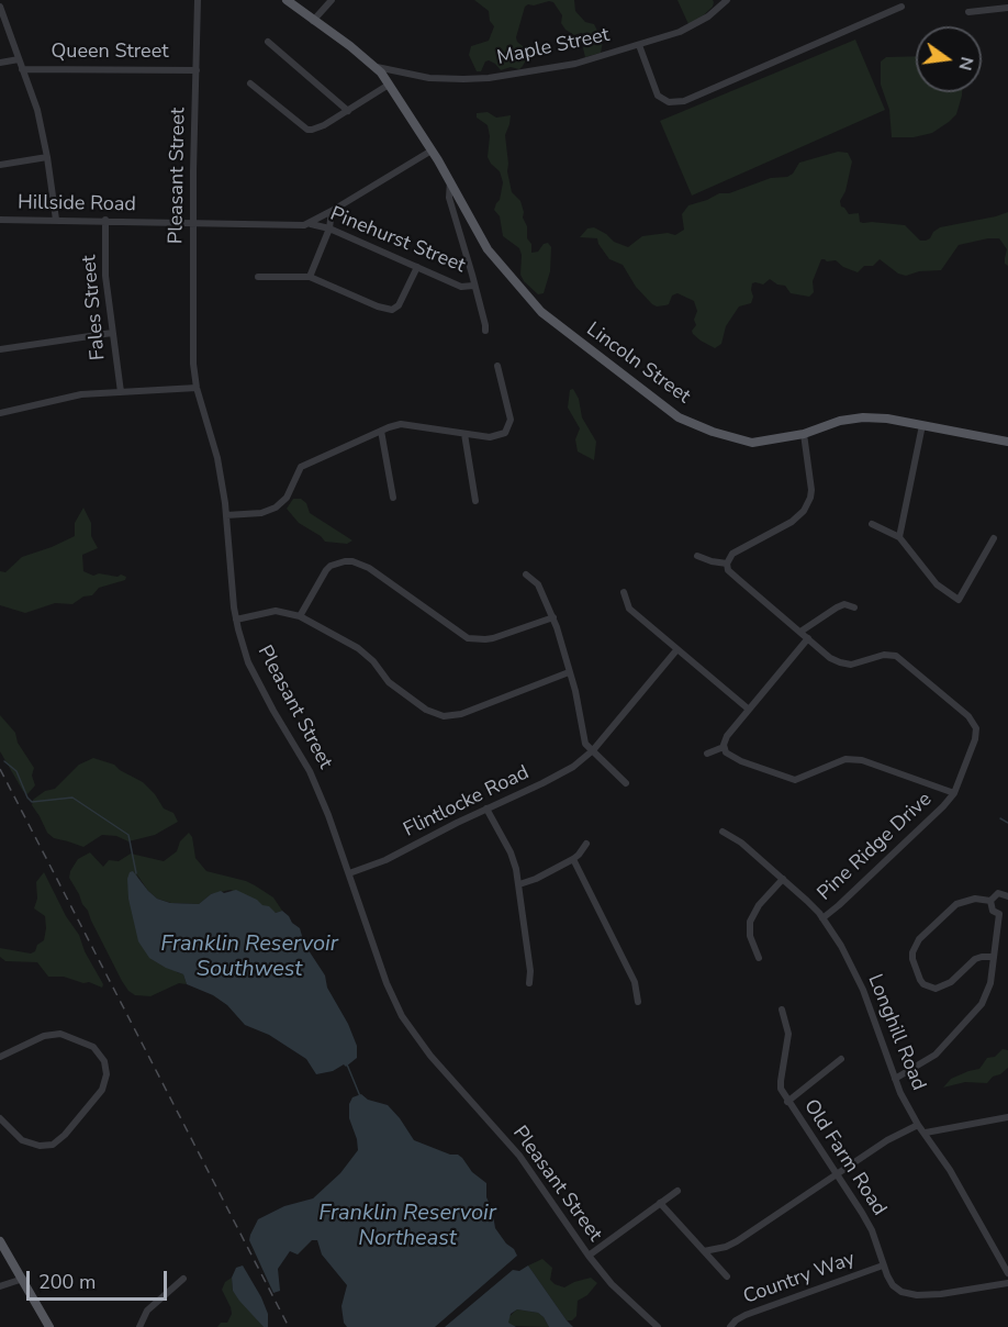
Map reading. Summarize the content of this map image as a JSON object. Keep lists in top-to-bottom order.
{
  "streets": {
    "main road": ["Lincoln Street"],
    "street": [
      "Maple Street",
      "Queen Street",
      "Pleasant Street",
      "Hillside Road",
      "Pinehurst Street",
      "Fales Street",
      "Flintlocke Road",
      "Pine Ridge Drive",
      "Longhill Road",
      "Old Farm Road",
      "Country Way"
    ]
  },
  "crossings": [
    ["Maple Street", "Lincoln Street"],
    ["Queen Street", "Pleasant Street"],
    ["Pleasant Street", "Hillside Road"],
    ["Pleasant Street", "Flintlocke Road"],
    ["Hillside Road", "Pinehurst Street"],
    ["Hillside Road", "Fales Street"],
    ["Pine Ridge Drive", "Longhill Road"],
    ["Old Farm Road", "Country Way"]
  ],
  "water": ["Franklin Reservoir Southwest", "Franklin Reservoir Northeast"],
  "scale_bar": "200 m",
  "north": "right"
}
